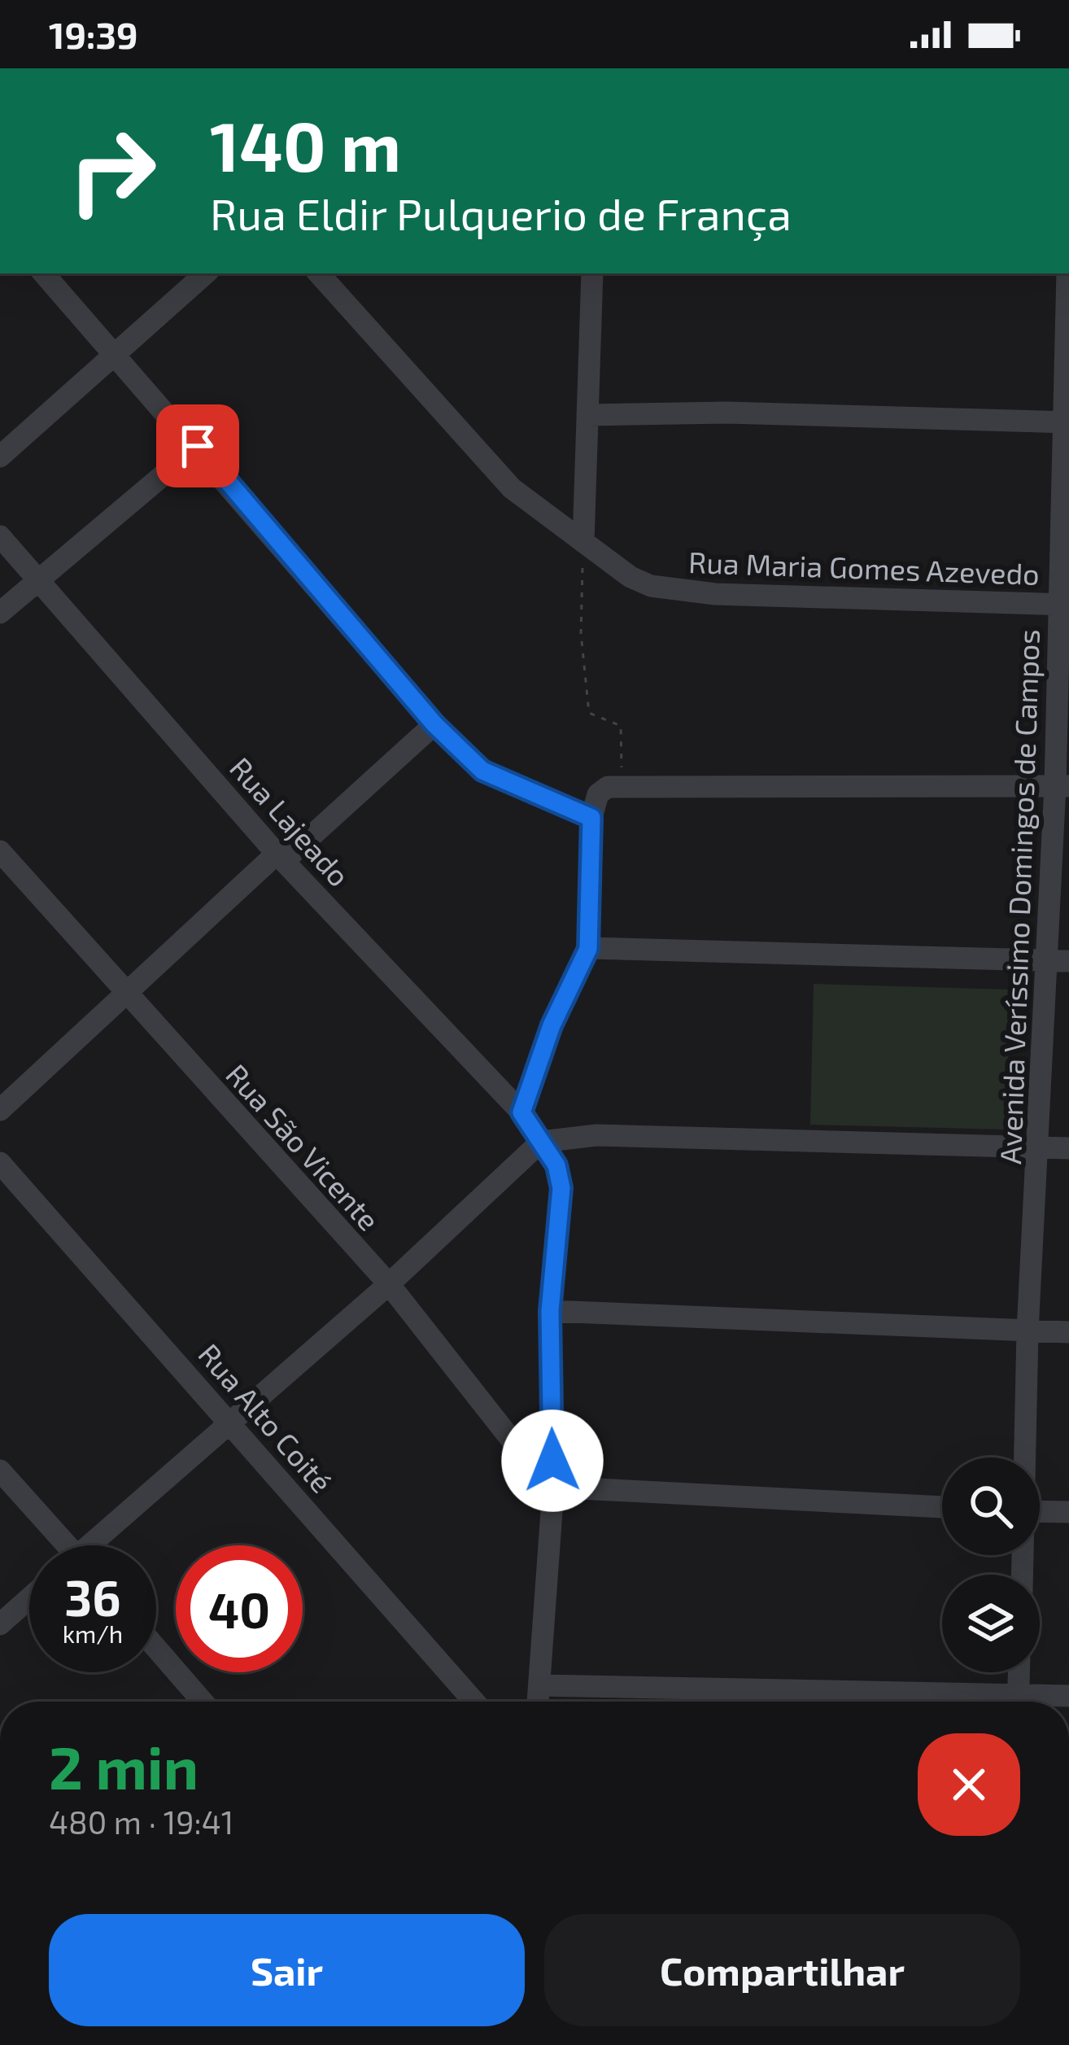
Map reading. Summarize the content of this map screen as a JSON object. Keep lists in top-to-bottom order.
{
  "streets": {
    "street": [
      "Rua Maria Gomes Azevedo",
      "Rua Lajeado",
      "Avenida Veríssimo Domingos de Campos",
      "Rua São Vicente",
      "Rua Alto Coité"
    ]
  },
  "crossings": [
    ["Rua Maria Gomes Azevedo", "Avenida Veríssimo Domingos de Campos"],
    ["Rua Lajeado", "Rua São Vicente"]
  ],
  "page": {
    "status": "19:39",
    "turn": ["140 m", "Rua Eldir Pulquerio de França"],
    "speed": "36 km/h",
    "limit": "40",
    "heading": ["2 min", "480 m · 19:41"],
    "buttons": ["Sair", "Compartilhar"]
  }
}
